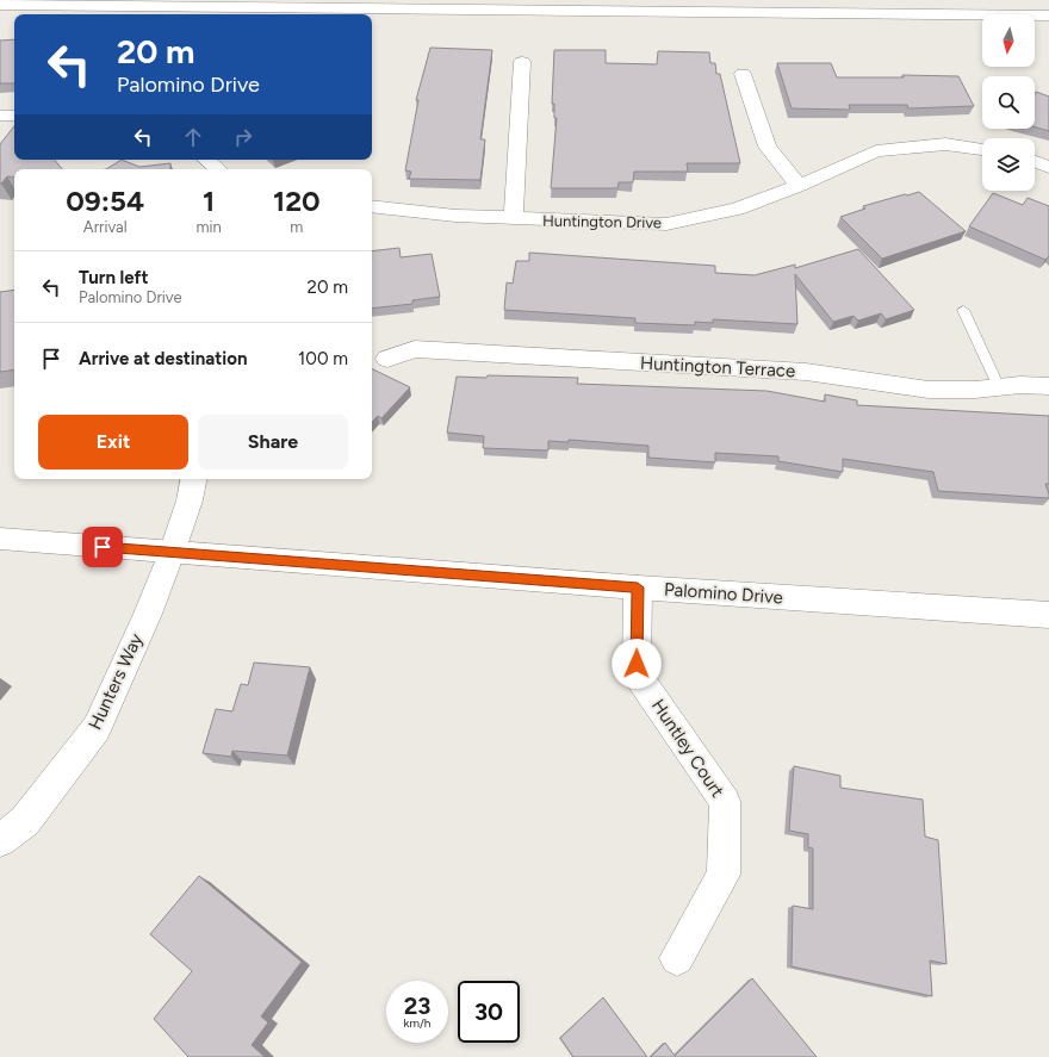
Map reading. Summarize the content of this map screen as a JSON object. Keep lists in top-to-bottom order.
{
  "streets": {
    "street": [
      "Huntington Drive",
      "Huntington Terrace",
      "Palomino Drive",
      "Hunters Way",
      "Huntley Court"
    ]
  },
  "crossings": [
    ["Palomino Drive", "Hunters Way"],
    ["Palomino Drive", "Huntley Court"]
  ],
  "north": "bottom",
  "page": {
    "turn": ["20 m", "Palomino Drive"],
    "eta": [
      "09:54",
      "Arrival",
      "1",
      "min",
      "120",
      "m"
    ],
    "list": [
      {
        "name": "Turn left",
        "note": "Palomino Drive",
        "value": "20 m"
      },
      {
        "name": "Arrive at destination",
        "value": "100 m"
      }
    ],
    "buttons": ["Exit", "Share"],
    "speed": "23 km/h",
    "limit": "30"
  }
}
